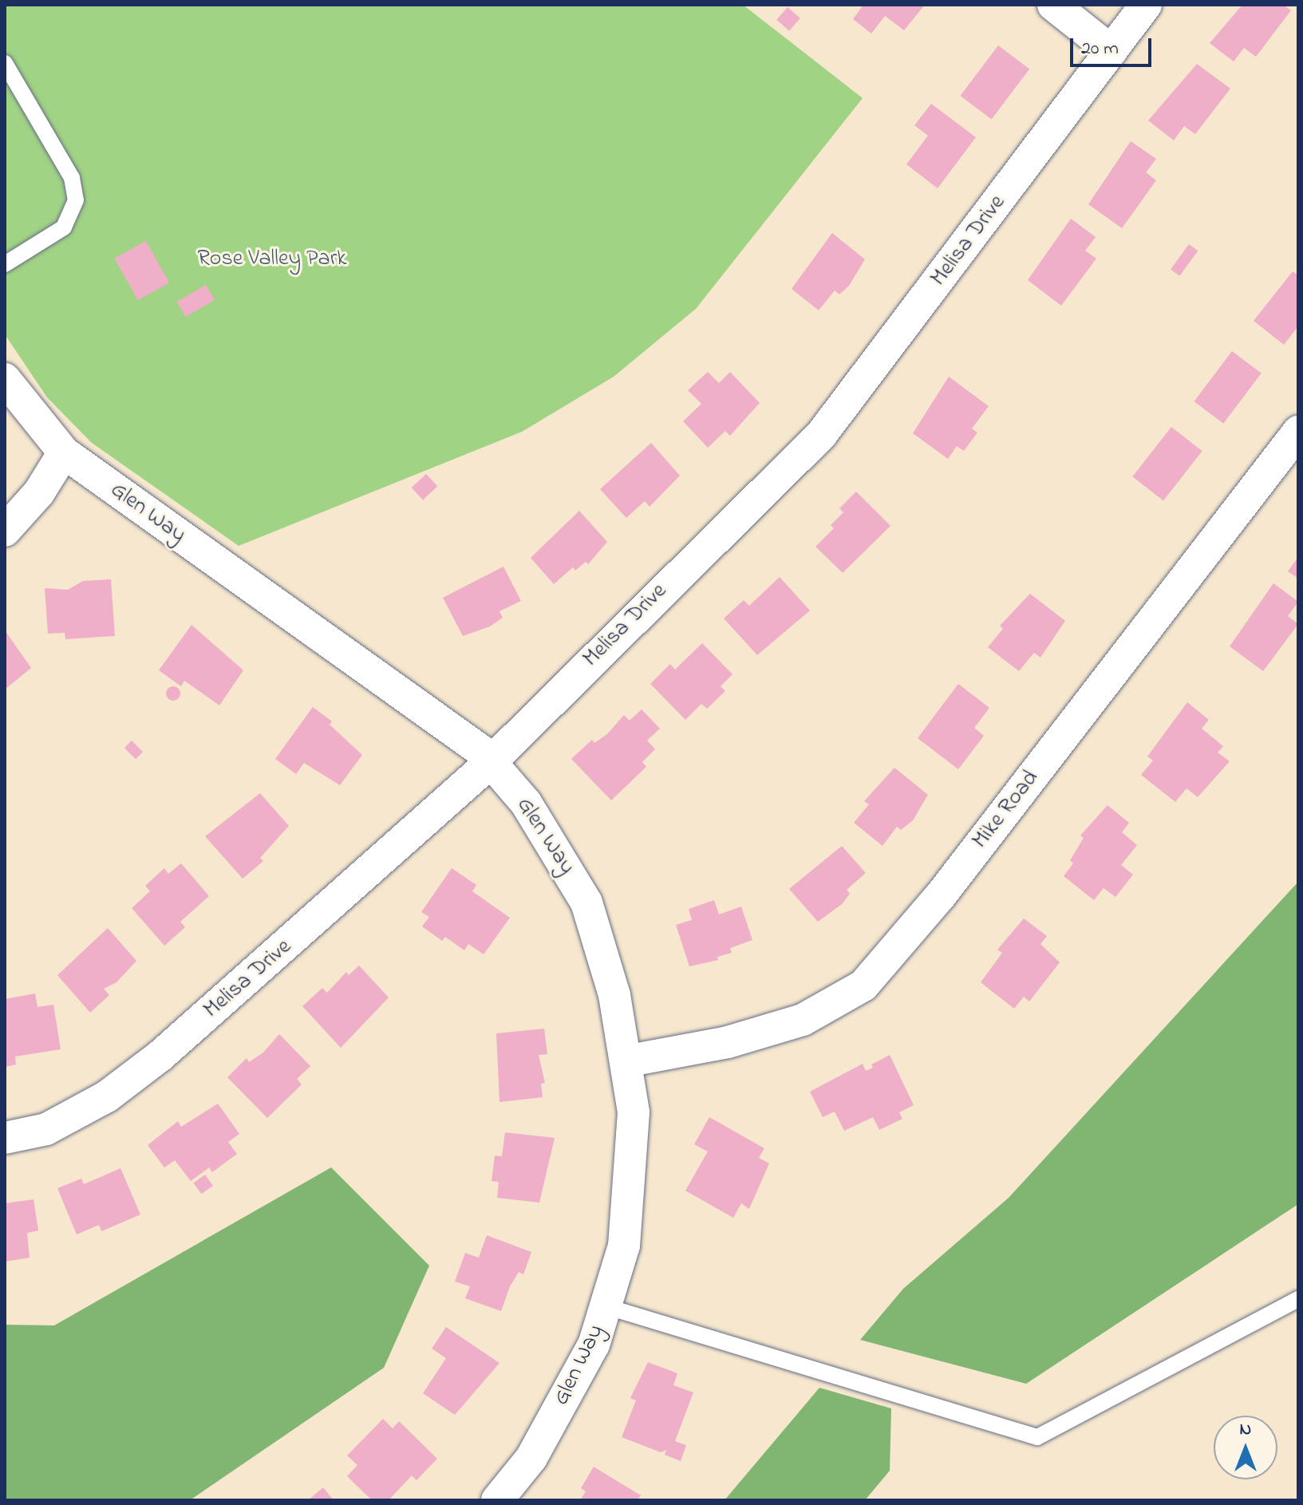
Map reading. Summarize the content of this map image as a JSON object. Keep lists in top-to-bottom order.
{
  "streets": {
    "street": ["Melisa Drive", "Glen Way", "Mike Road"]
  },
  "crossings": [
    ["Melisa Drive", "Glen Way"],
    ["Glen Way", "Mike Road"]
  ],
  "parks": ["Rose Valley Park"],
  "scale_bar": "20 m",
  "north": "top"
}
